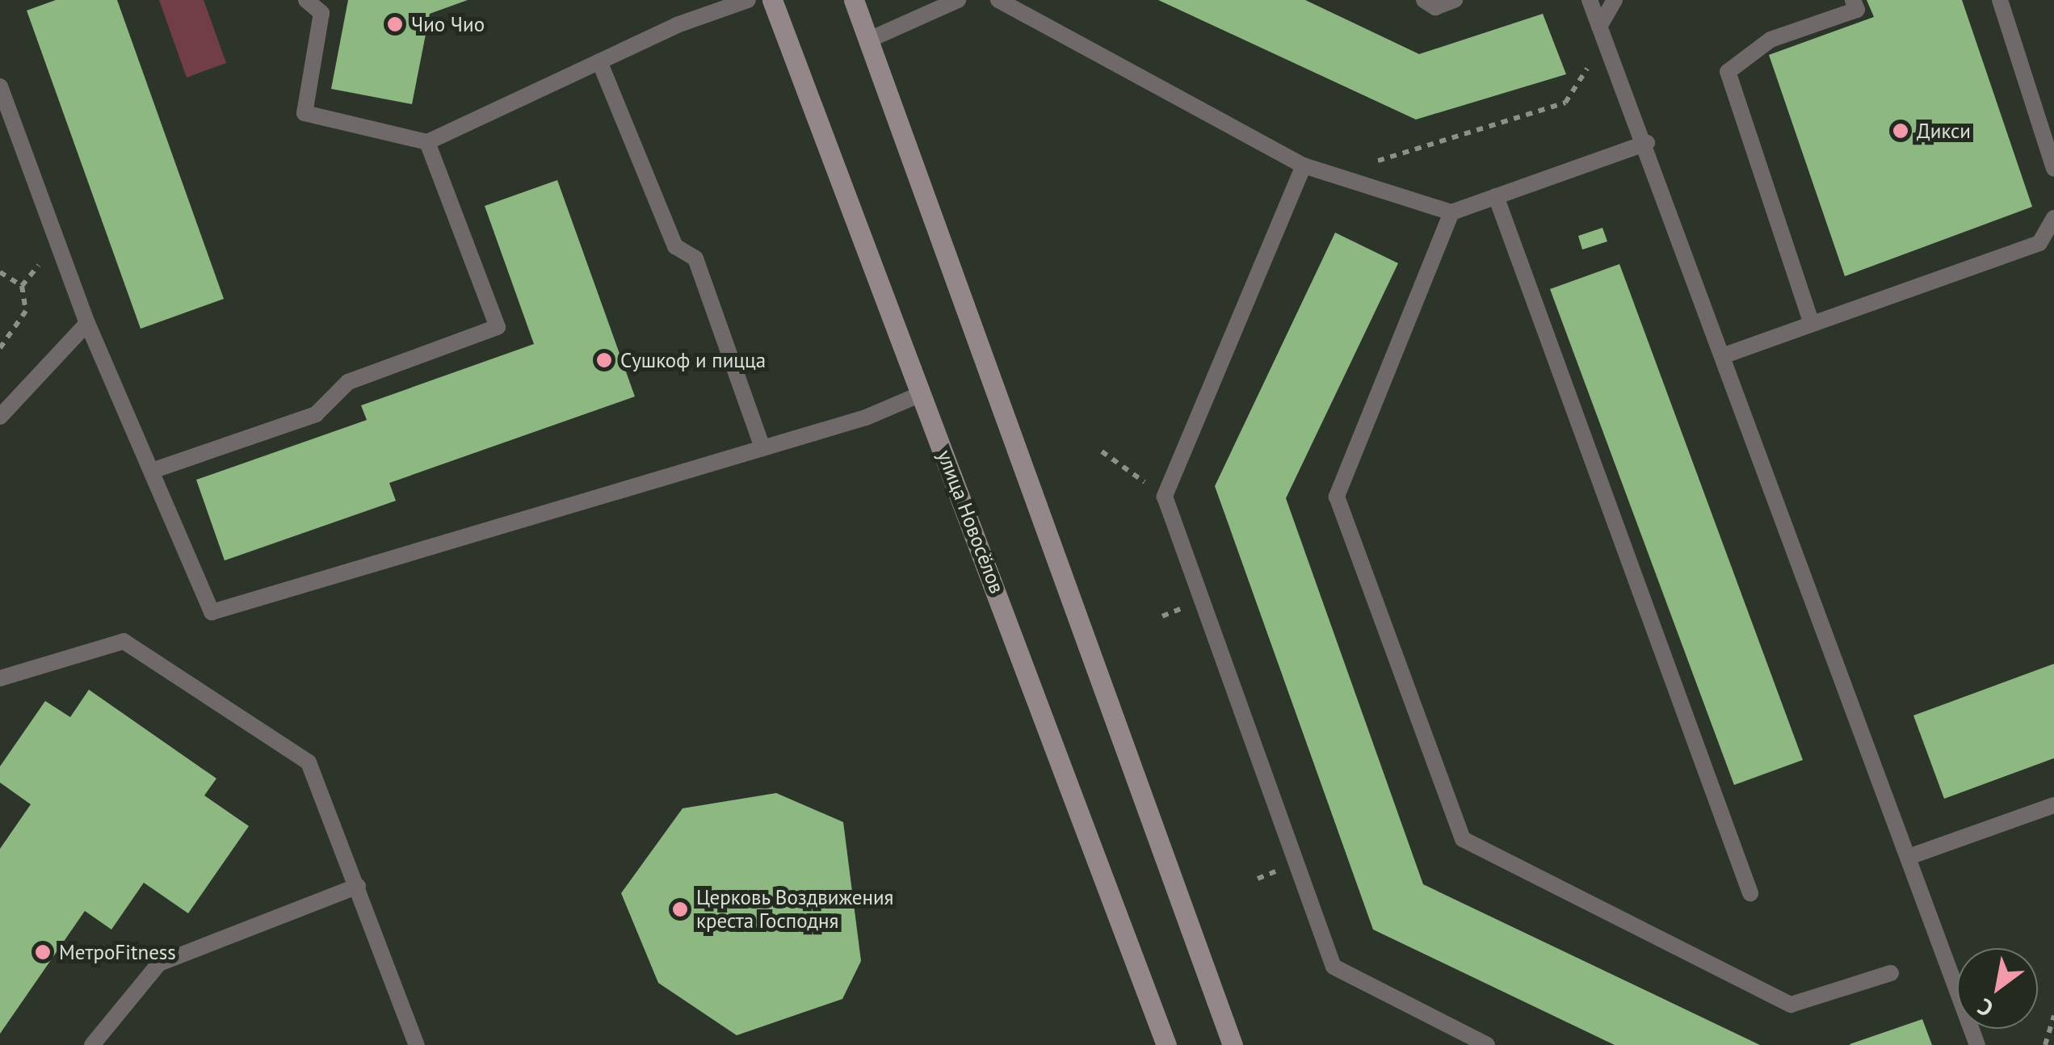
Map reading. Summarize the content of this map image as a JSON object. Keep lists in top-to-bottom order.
{
  "streets": {
    "main road": ["улица Новосёлов"]
  },
  "places": [
    "Чио Чио",
    "Дикси",
    "Сушкоф и пицца",
    "Церковь Воздвижения креста Господня",
    "МетроFitness"
  ],
  "north": "bottom left"
}
